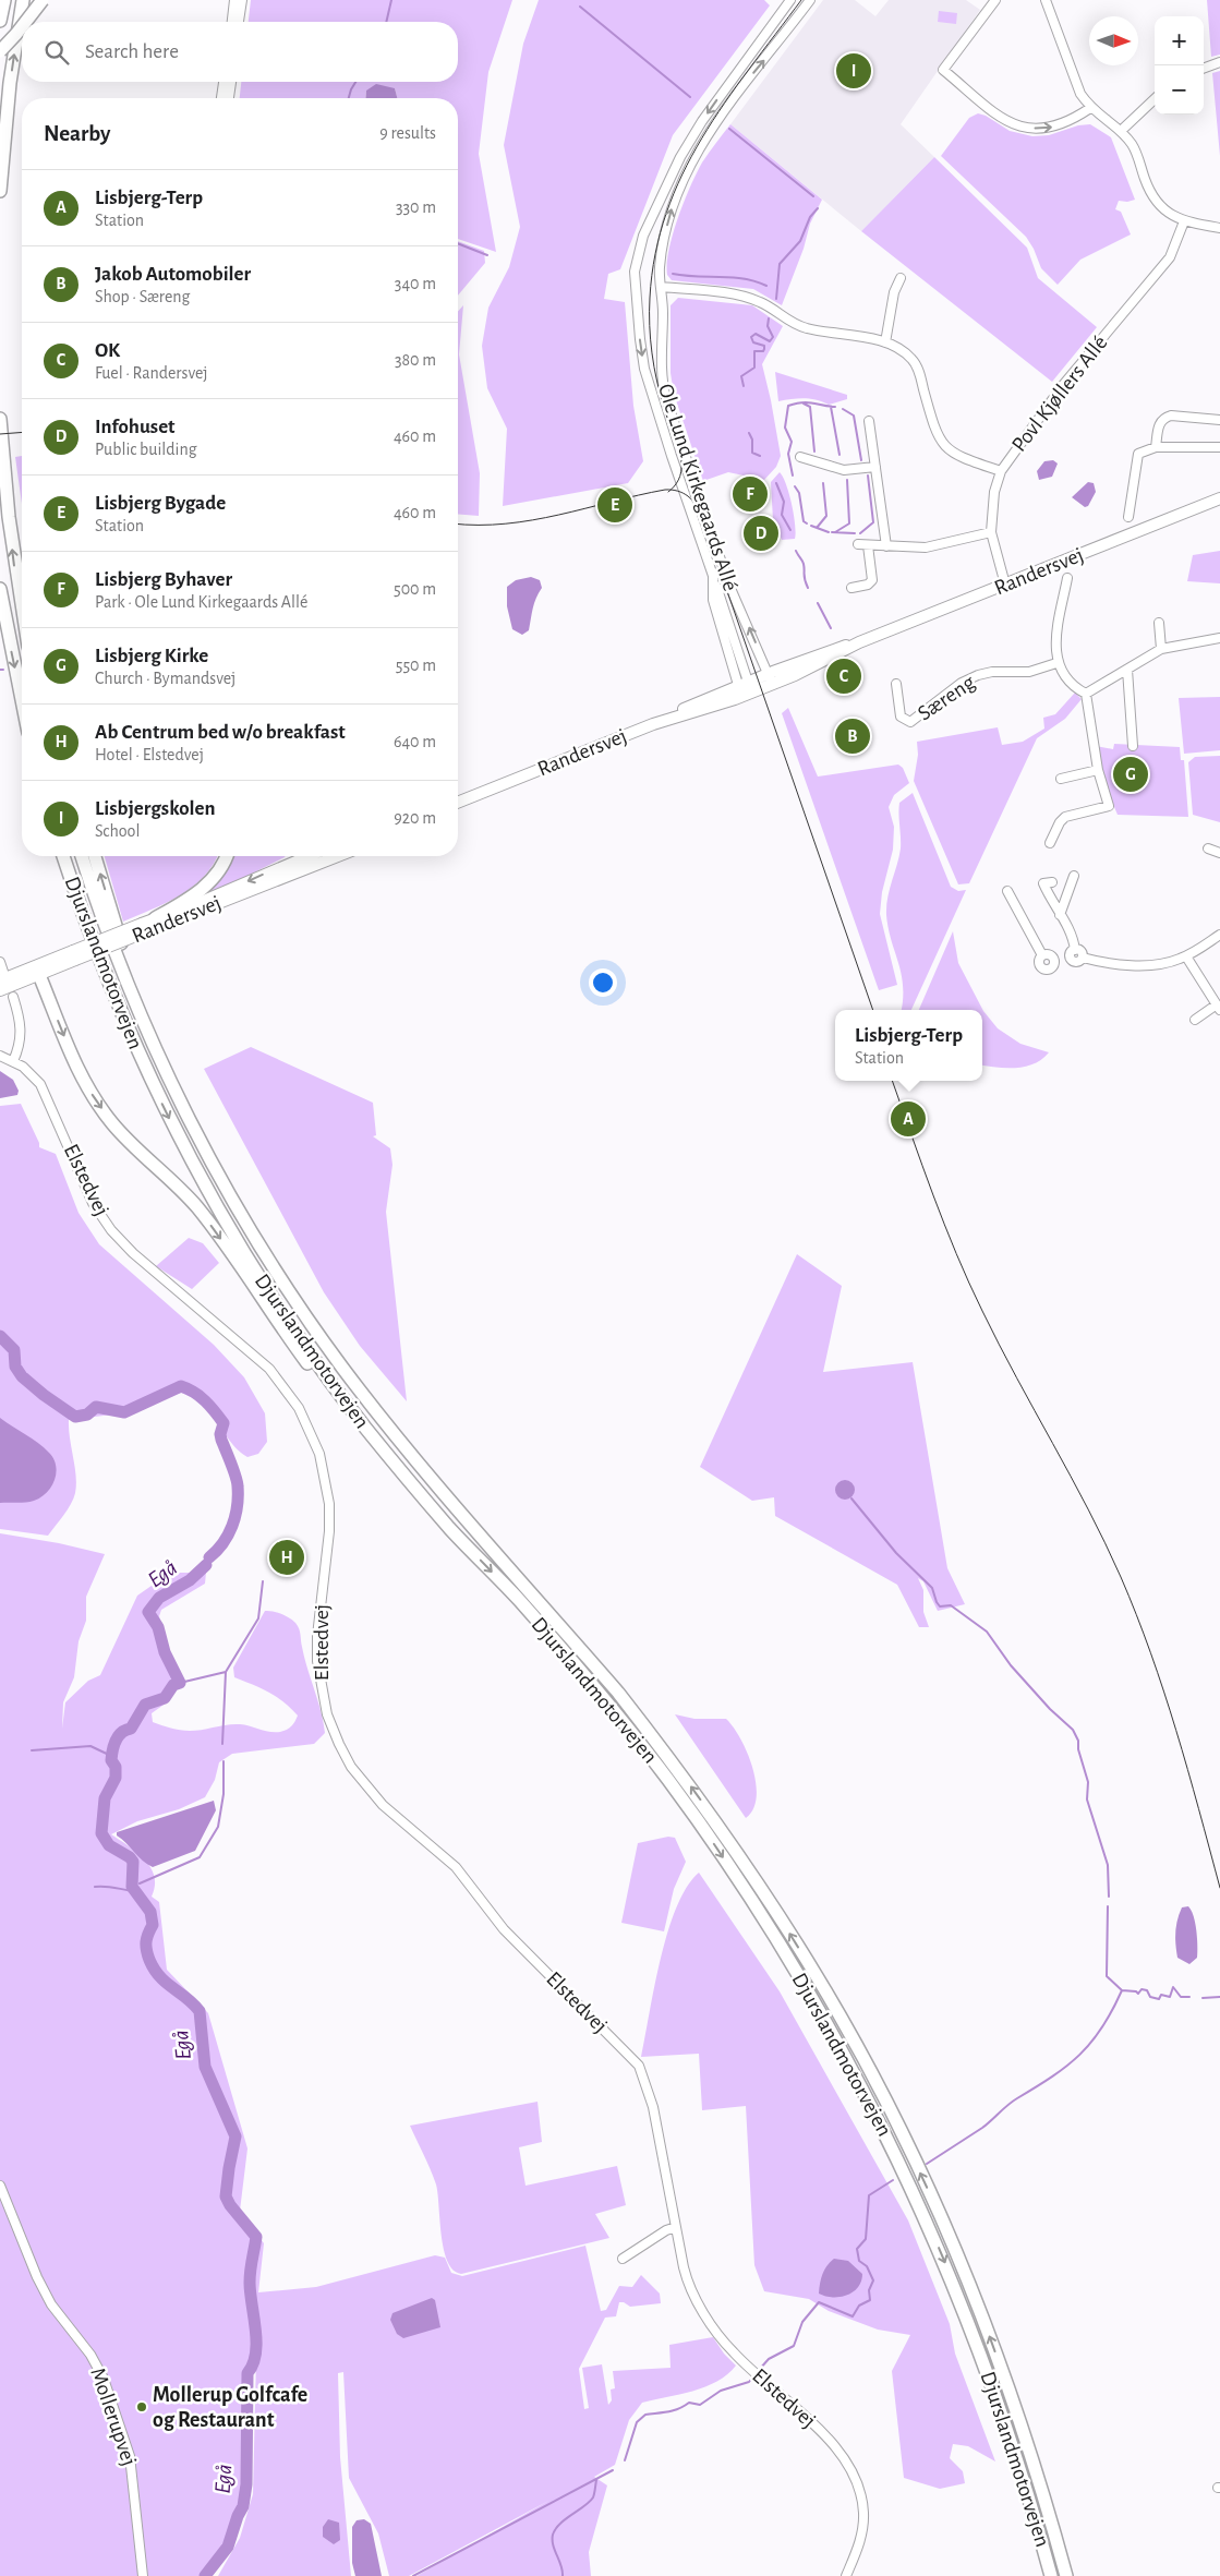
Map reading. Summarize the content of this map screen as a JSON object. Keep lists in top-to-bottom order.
{
  "streets": {
    "highway": ["Djurslandmotorvejen"],
    "main road": ["Randersvej"],
    "street": [
      "Povl Kjøllers Allé",
      "Ole Lund Kirkegaards Allé",
      "Særeng",
      "Elstedvej",
      "Mollerupvej"
    ]
  },
  "crossings": [
    ["Povl Kjøllers Allé", "Randersvej"],
    ["Ole Lund Kirkegaards Allé", "Randersvej"]
  ],
  "water": ["Egå"],
  "places": ["Mollerup Golfcafe og Restaurant"],
  "north": "right",
  "page": {
    "map_buttons": ["+", "−"],
    "search": "Search here",
    "pins": [
      "I",
      "F",
      "E",
      "D",
      "C",
      "B",
      "G",
      "A",
      "H"
    ],
    "heading": ["Nearby", "9 results"],
    "list": [
      {
        "mark": "A",
        "name": "Lisbjerg-Terp",
        "note": "Station",
        "value": "330 m"
      },
      {
        "mark": "B",
        "name": "Jakob Automobiler",
        "note": "Shop · Særeng",
        "value": "340 m"
      },
      {
        "mark": "C",
        "name": "OK",
        "note": "Fuel · Randersvej",
        "value": "380 m"
      },
      {
        "mark": "D",
        "name": "Infohuset",
        "note": "Public building",
        "value": "460 m"
      },
      {
        "mark": "E",
        "name": "Lisbjerg Bygade",
        "note": "Station",
        "value": "460 m"
      },
      {
        "mark": "F",
        "name": "Lisbjerg Byhaver",
        "note": "Park · Ole Lund Kirkegaards Allé",
        "value": "500 m"
      },
      {
        "mark": "G",
        "name": "Lisbjerg Kirke",
        "note": "Church · Bymandsvej",
        "value": "550 m"
      },
      {
        "mark": "H",
        "name": "Ab Centrum bed w/o breakfast",
        "note": "Hotel · Elstedvej",
        "value": "640 m"
      },
      {
        "mark": "I",
        "name": "Lisbjergskolen",
        "note": "School",
        "value": "920 m"
      }
    ],
    "popup": ["Lisbjerg-Terp", "Station"]
  }
}
